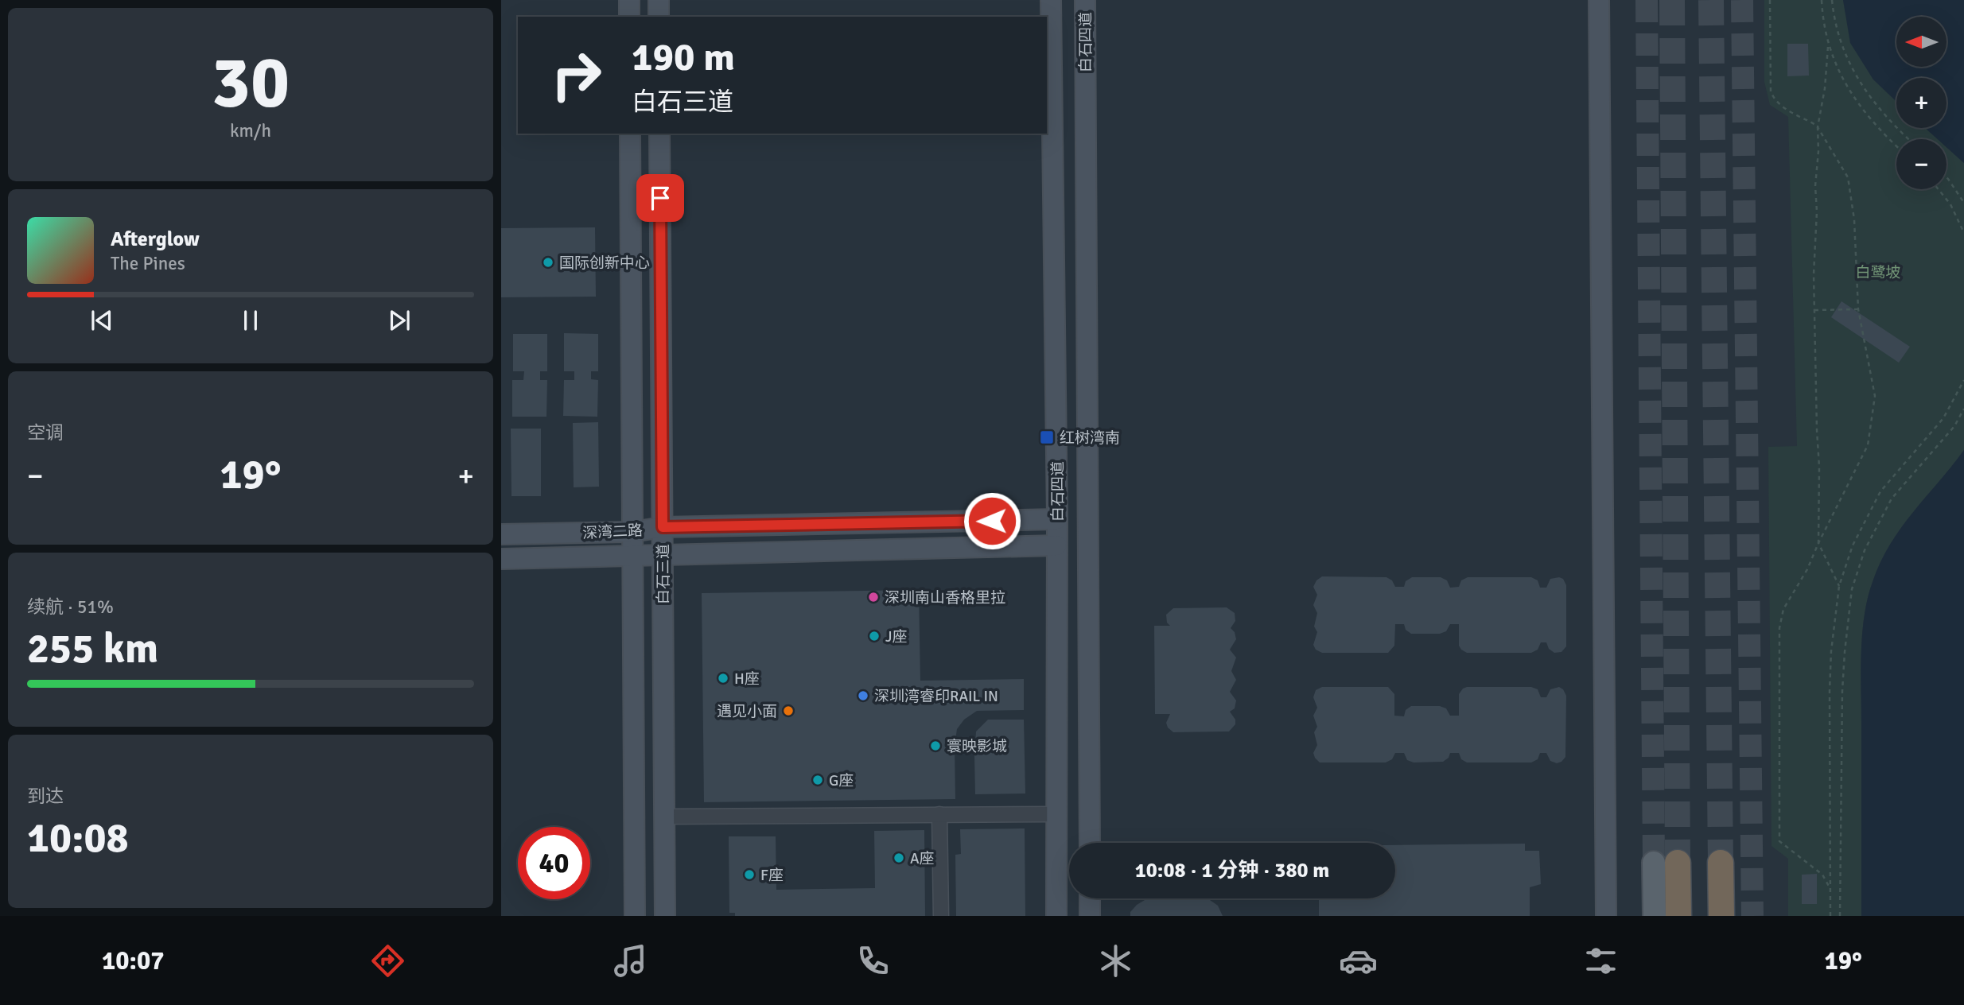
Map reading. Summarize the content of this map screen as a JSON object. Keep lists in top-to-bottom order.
{
  "streets": {
    "street": ["白石四道", "深湾二路", "白石三道"]
  },
  "crossings": [
    ["白石四道", "深湾二路"],
    ["深湾二路", "白石三道"]
  ],
  "parks": ["白鹭坡"],
  "places": {
    "other": [
      "国际创新中心",
      "深圳南山香格里拉",
      "J座",
      "H座",
      "深圳湾睿印RAIL IN",
      "遇见小面",
      "寰映影城",
      "G座",
      "A座",
      "F座"
    ],
    "transit": ["红树湾南"]
  },
  "north": "left",
  "page": {
    "tile": [
      ["30", "km/h"],
      "空调",
      ["续航 · 51%", "255 km"],
      ["到达", "10:08"]
    ],
    "map_buttons": ["+", "−"],
    "turn": ["190 m", "白石三道"],
    "song": ["Afterglow", "The Pines"],
    "heat": ["−", "19°", "+"],
    "limit": "40",
    "trip": "10:08 · 1 分钟 · 380 m",
    "tabs": ["10:07", "19°"]
  }
}
